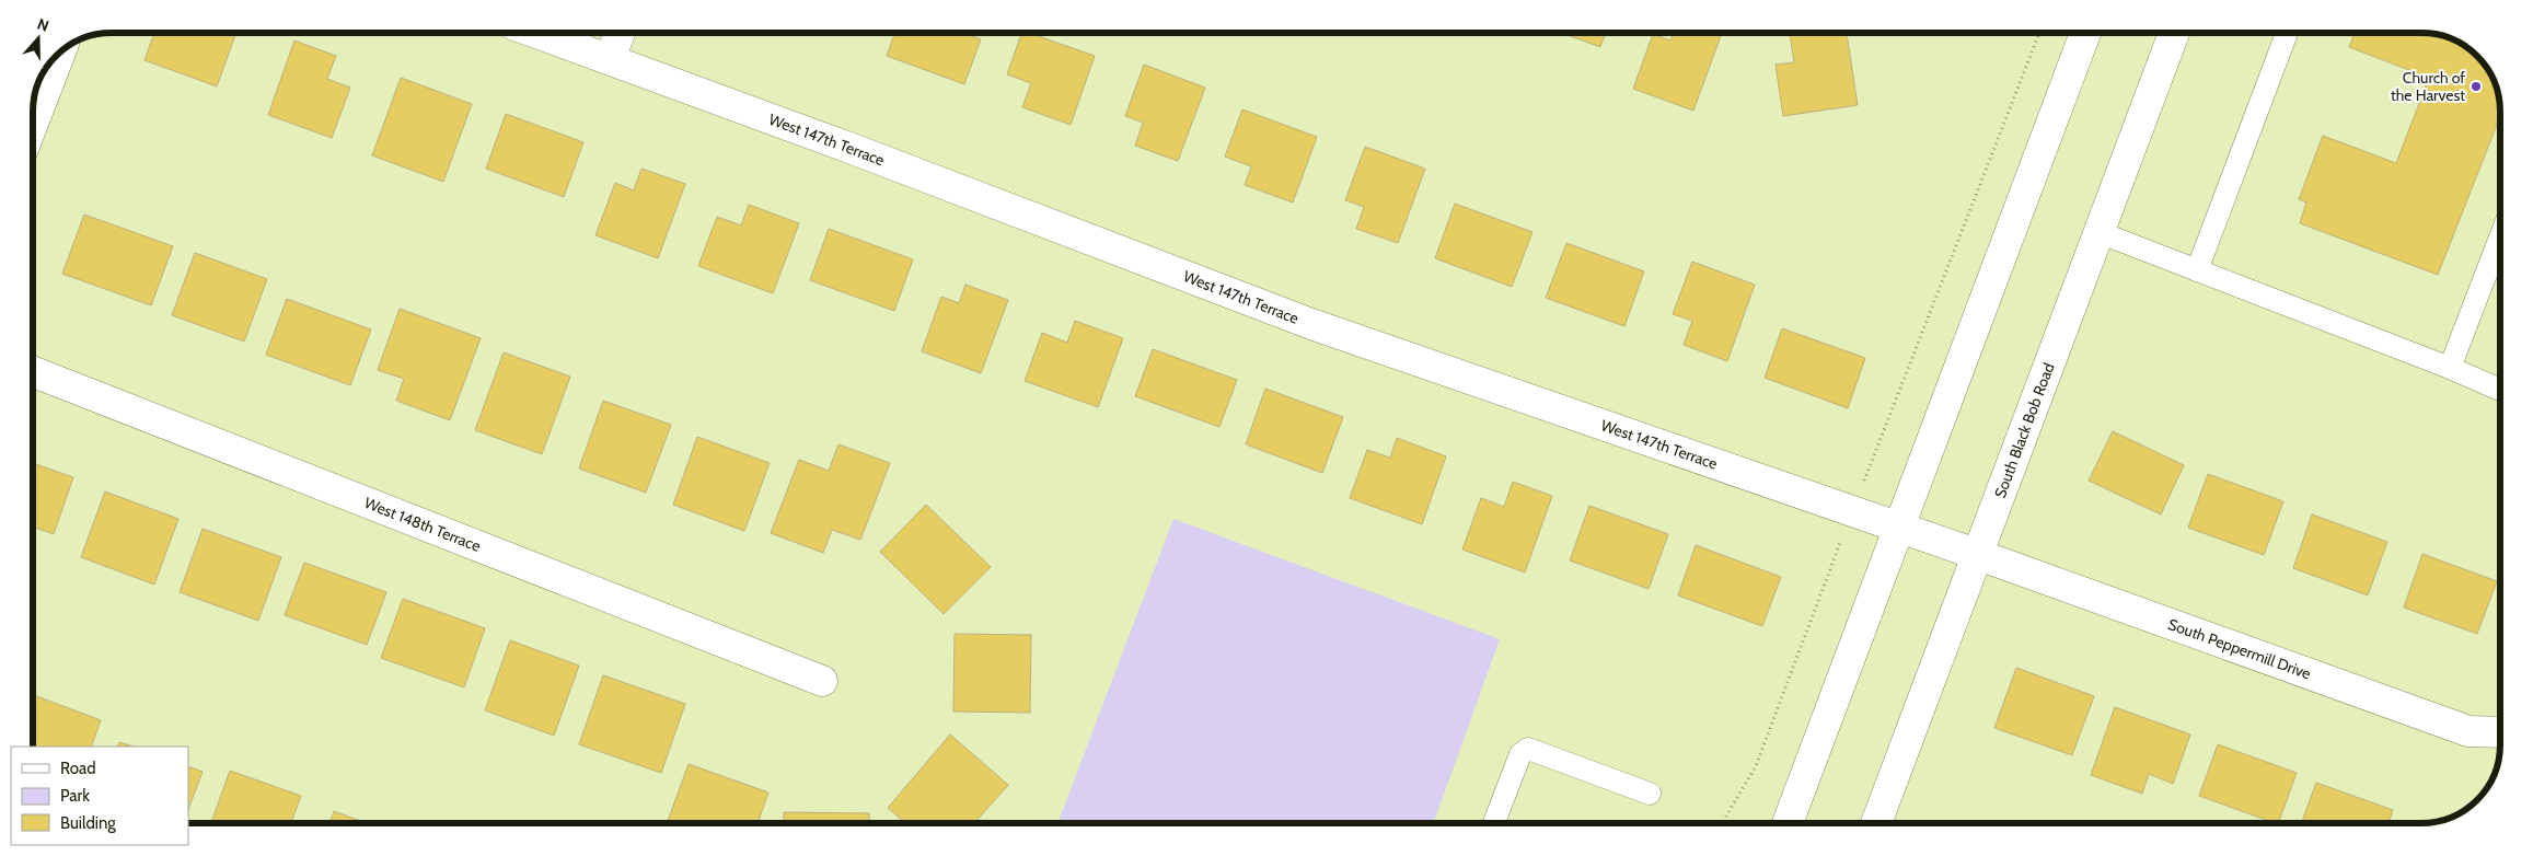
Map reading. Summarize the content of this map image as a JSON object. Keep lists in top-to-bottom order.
{
  "streets": {
    "street": [
      "West 147th Terrace",
      "South Black Bob Road",
      "West 148th Terrace",
      "South Peppermill Drive"
    ]
  },
  "crossings": [
    ["West 147th Terrace", "South Black Bob Road"],
    ["West 147th Terrace", "South Peppermill Drive"],
    ["South Black Bob Road", "South Peppermill Drive"]
  ],
  "places": ["Church of the Harvest"],
  "legend": ["Road", "Park", "Building"],
  "north": "top"
}
